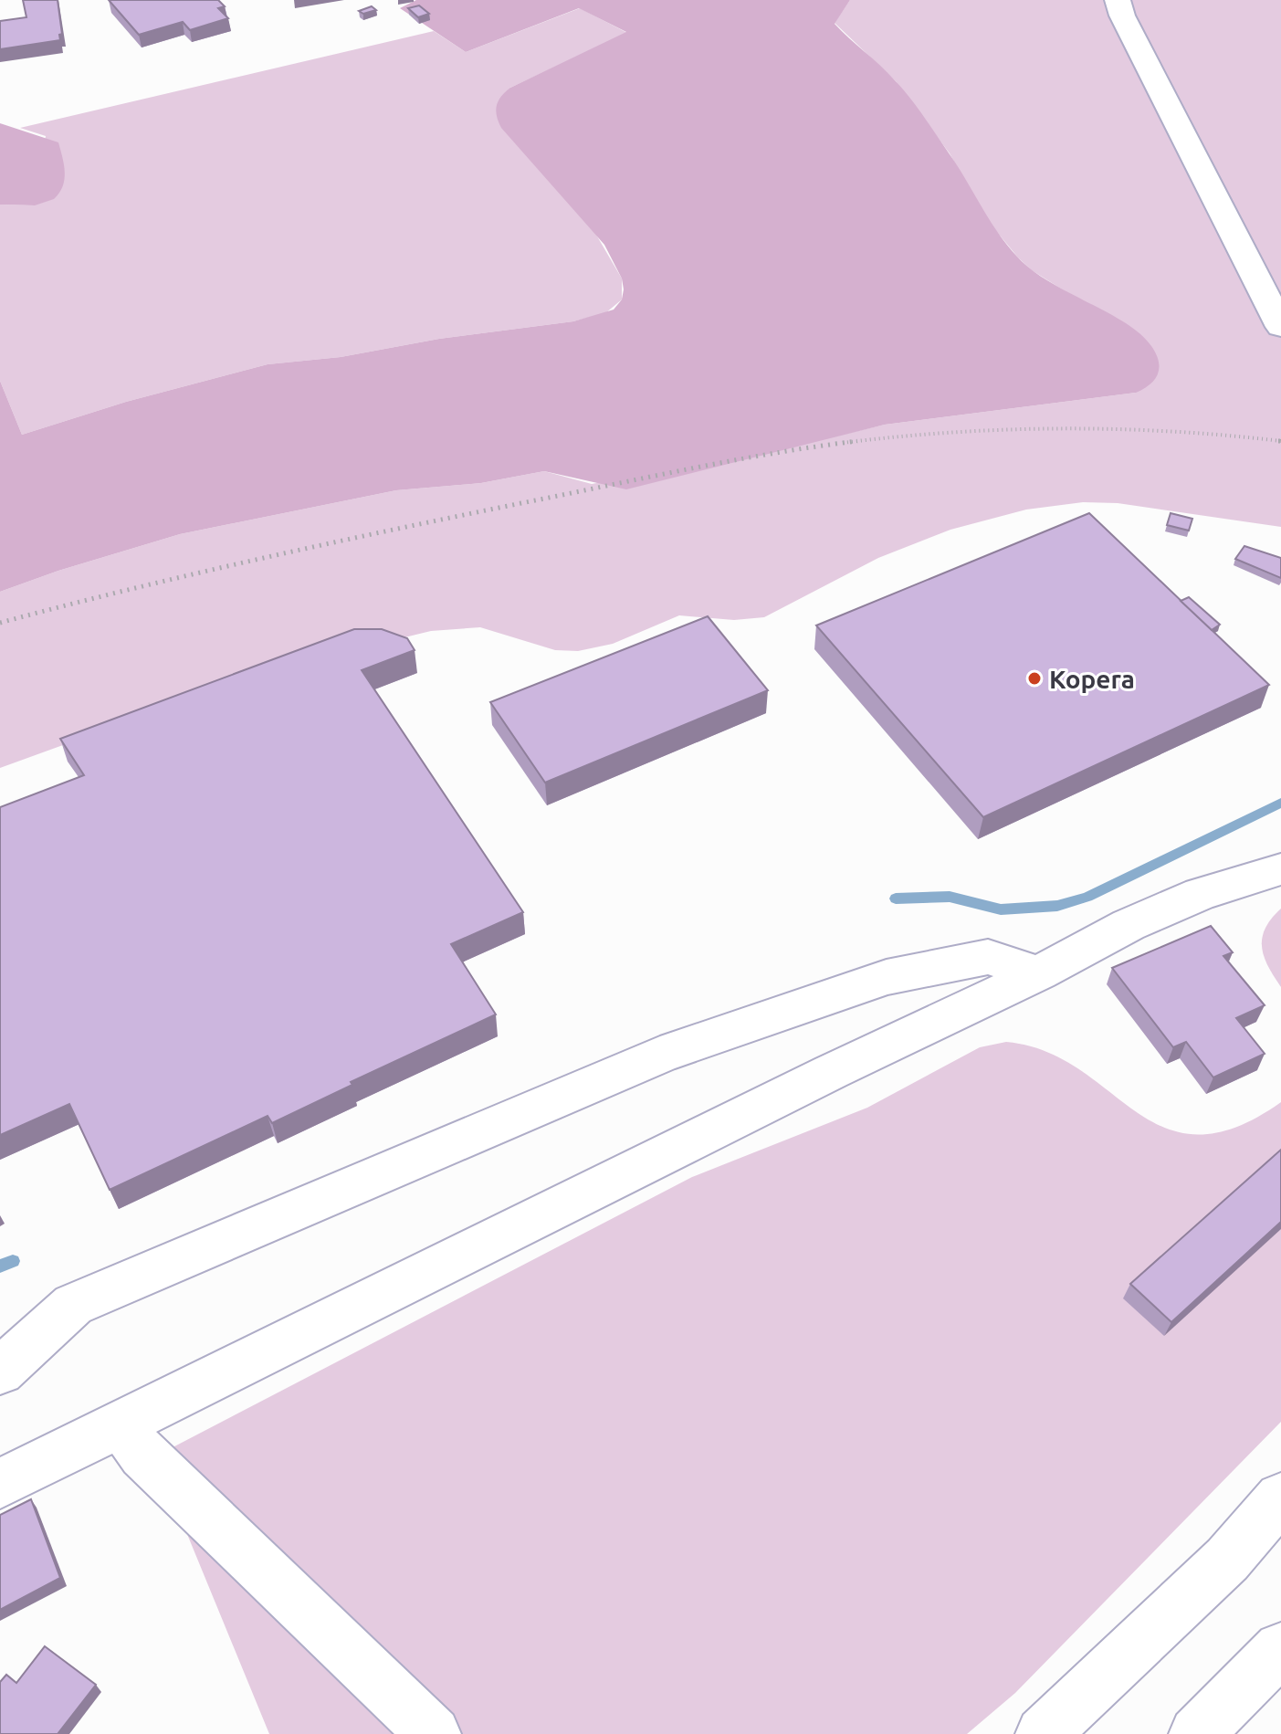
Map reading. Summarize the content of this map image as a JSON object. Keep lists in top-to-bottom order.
{
  "places": ["Kopera"]
}
